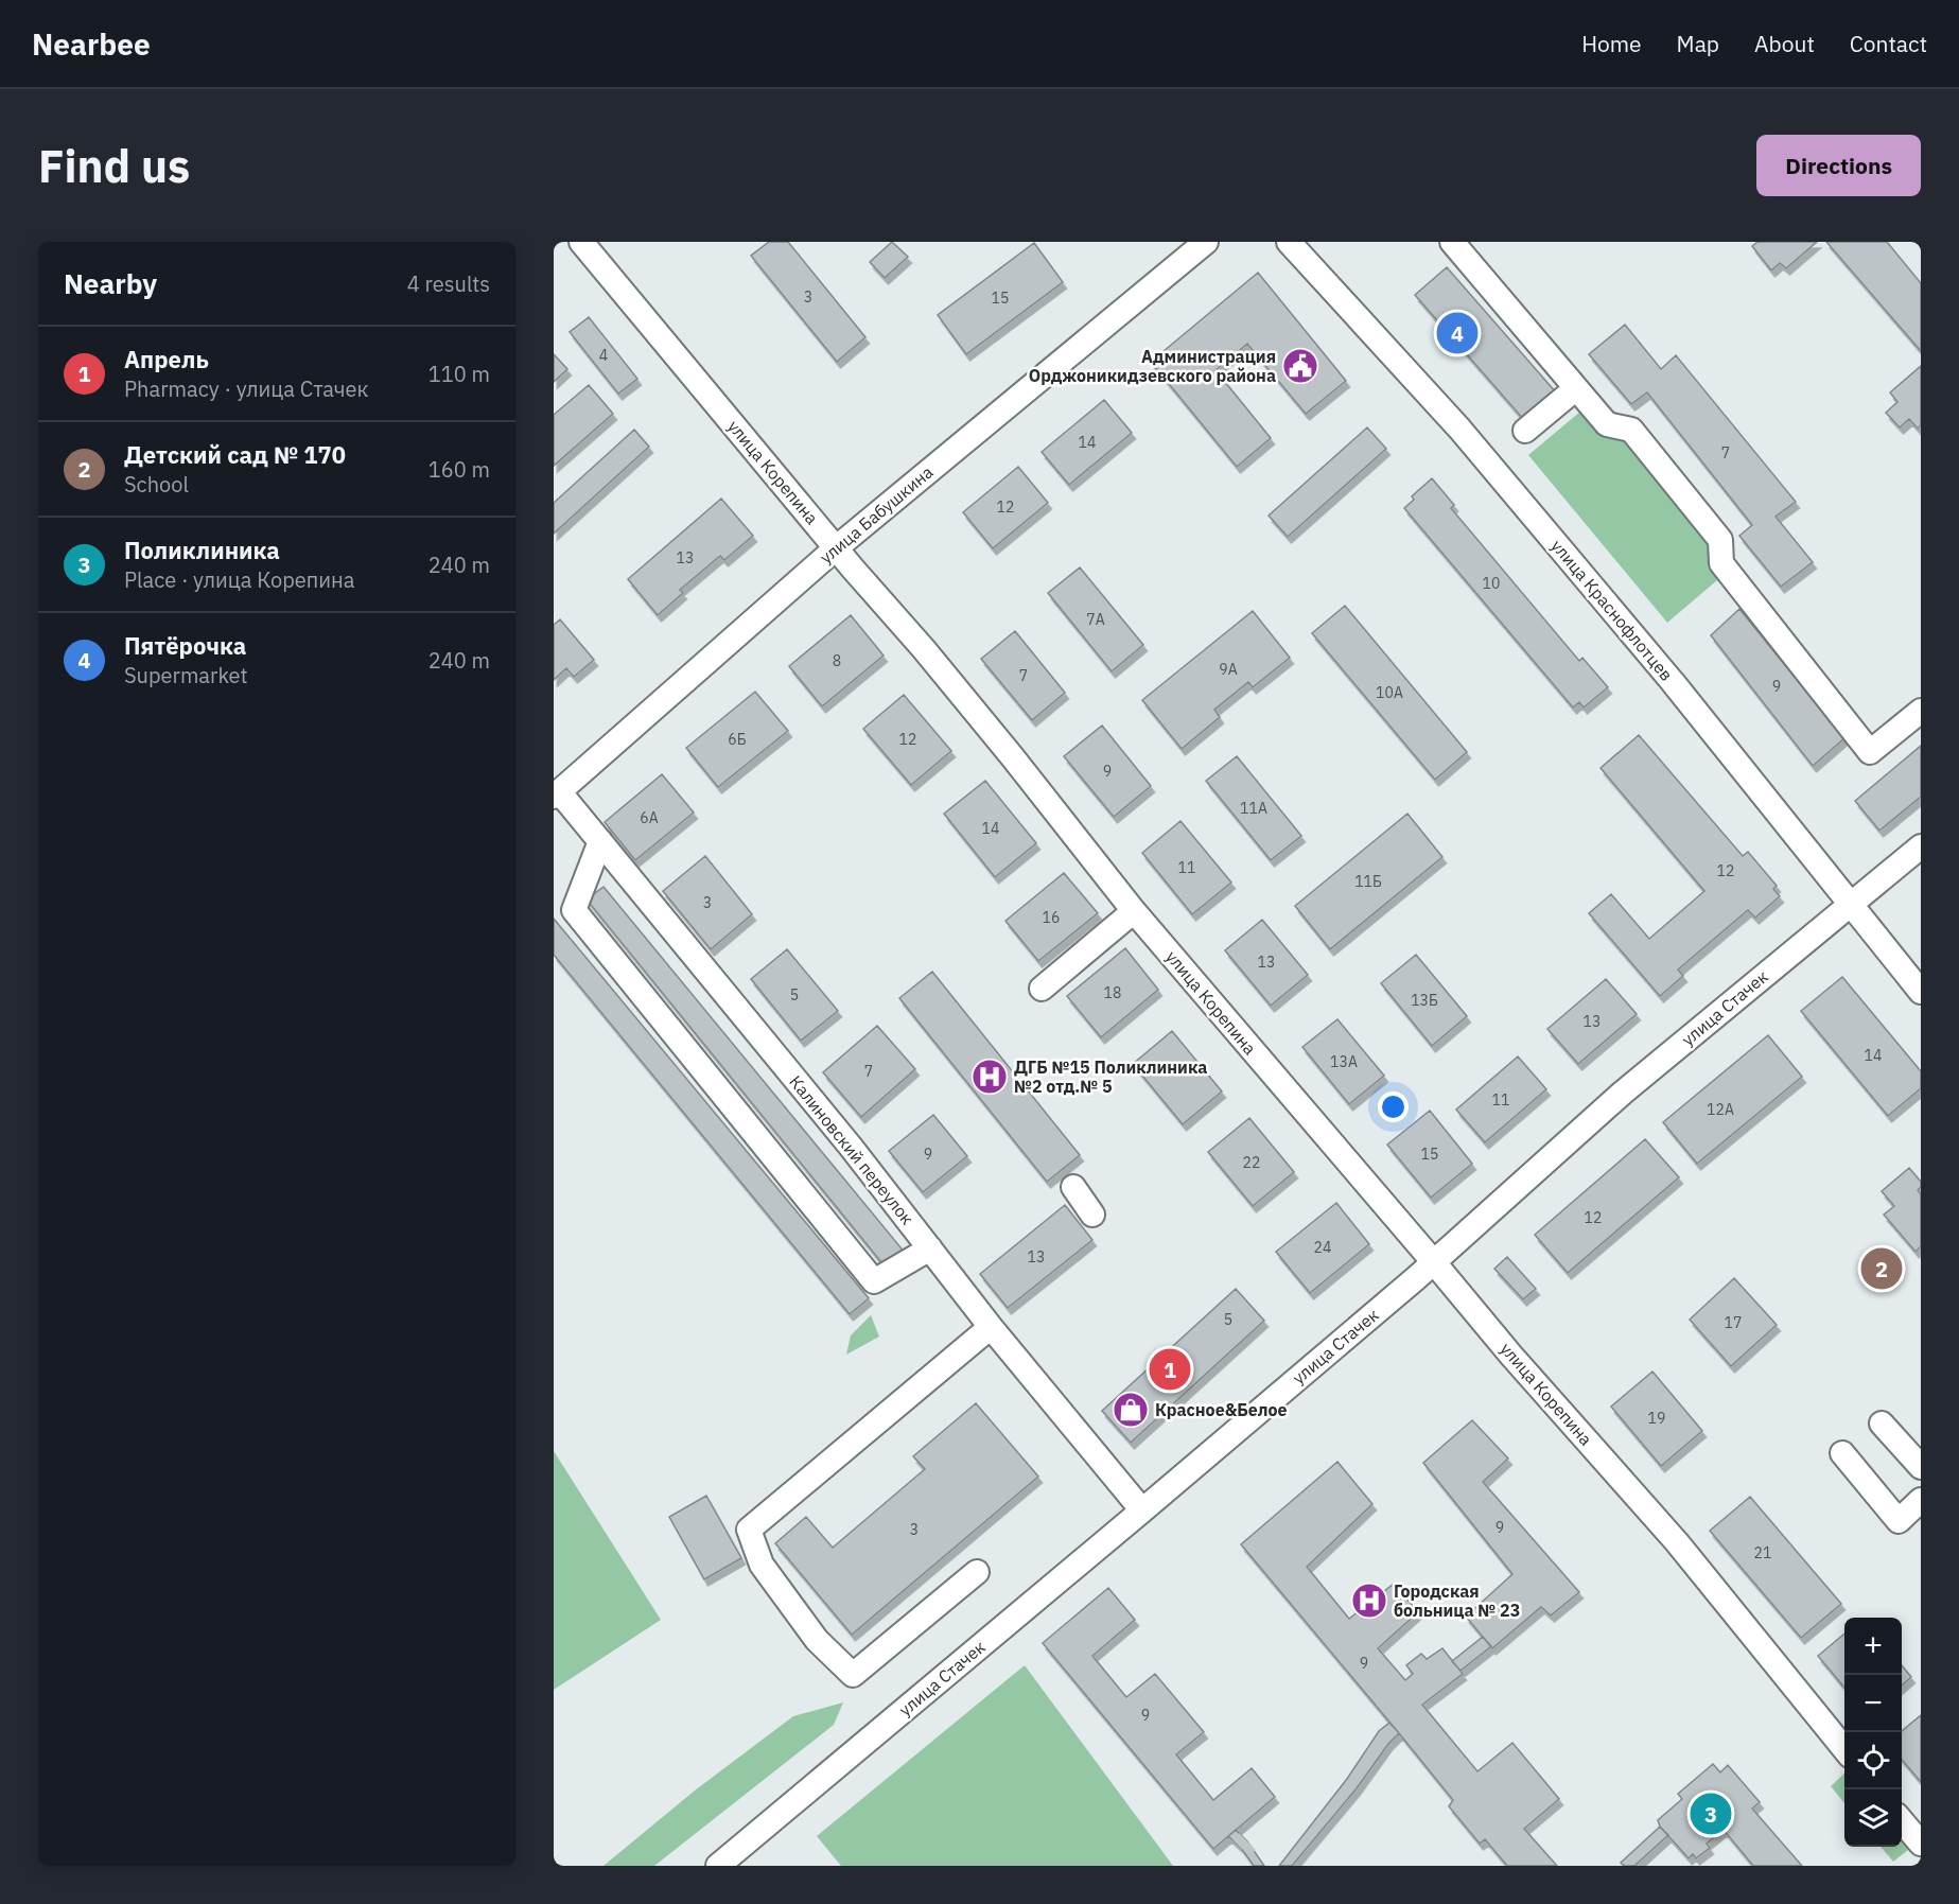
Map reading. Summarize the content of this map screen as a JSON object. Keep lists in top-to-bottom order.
{
  "streets": {
    "street": [
      "улица Корепина",
      "улица Бабушкина",
      "улица Краснофлотцев",
      "улица Стачек",
      "Калиновский переулок"
    ]
  },
  "crossings": [
    ["улица Корепина", "улица Бабушкина"],
    ["улица Корепина", "улица Стачек"],
    ["улица Бабушкина", "Калиновский переулок"],
    ["улица Краснофлотцев", "улица Стачек"],
    ["улица Стачек", "Калиновский переулок"]
  ],
  "places": {
    "public building": ["Администрация Орджоникидзевского района"],
    "hospital": ["ДГБ №15 Поликлиника №2 отд.№ 5", "Городская больница № 23"],
    "shop": ["Красное&Белое"]
  },
  "house_numbers": [
    "3",
    "15",
    "4",
    "14",
    "7",
    "12",
    "13",
    "10",
    "7А",
    "8",
    "9А",
    "7",
    "9",
    "10А",
    "6Б",
    "12",
    "9",
    "11А",
    "6А",
    "14",
    "11",
    "12",
    "11Б",
    "3",
    "16",
    "13",
    "18",
    "5",
    "13Б",
    "13",
    "14",
    "13А",
    "7",
    "11",
    "12А",
    "9",
    "15",
    "22",
    "12",
    "24",
    "13",
    "5",
    "17",
    "19",
    "9",
    "3",
    "21",
    "9",
    "9"
  ],
  "page": {
    "header": "Nearbee",
    "nav": [
      "Home",
      "Map",
      "About",
      "Contact"
    ],
    "buttons": "Directions",
    "title": "Find us",
    "heading": ["Nearby", "4 results"],
    "pins": [
      "4",
      "2",
      "1",
      "3"
    ],
    "list": [
      {
        "mark": "1",
        "name": "Апрель",
        "note": "Pharmacy · улица Стачек",
        "value": "110 m"
      },
      {
        "mark": "2",
        "name": "Детский сад № 170",
        "note": "School",
        "value": "160 m"
      },
      {
        "mark": "3",
        "name": "Поликлиника",
        "note": "Place · улица Корепина",
        "value": "240 m"
      },
      {
        "mark": "4",
        "name": "Пятёрочка",
        "note": "Supermarket",
        "value": "240 m"
      }
    ],
    "map_buttons": ["+", "−"]
  }
}
